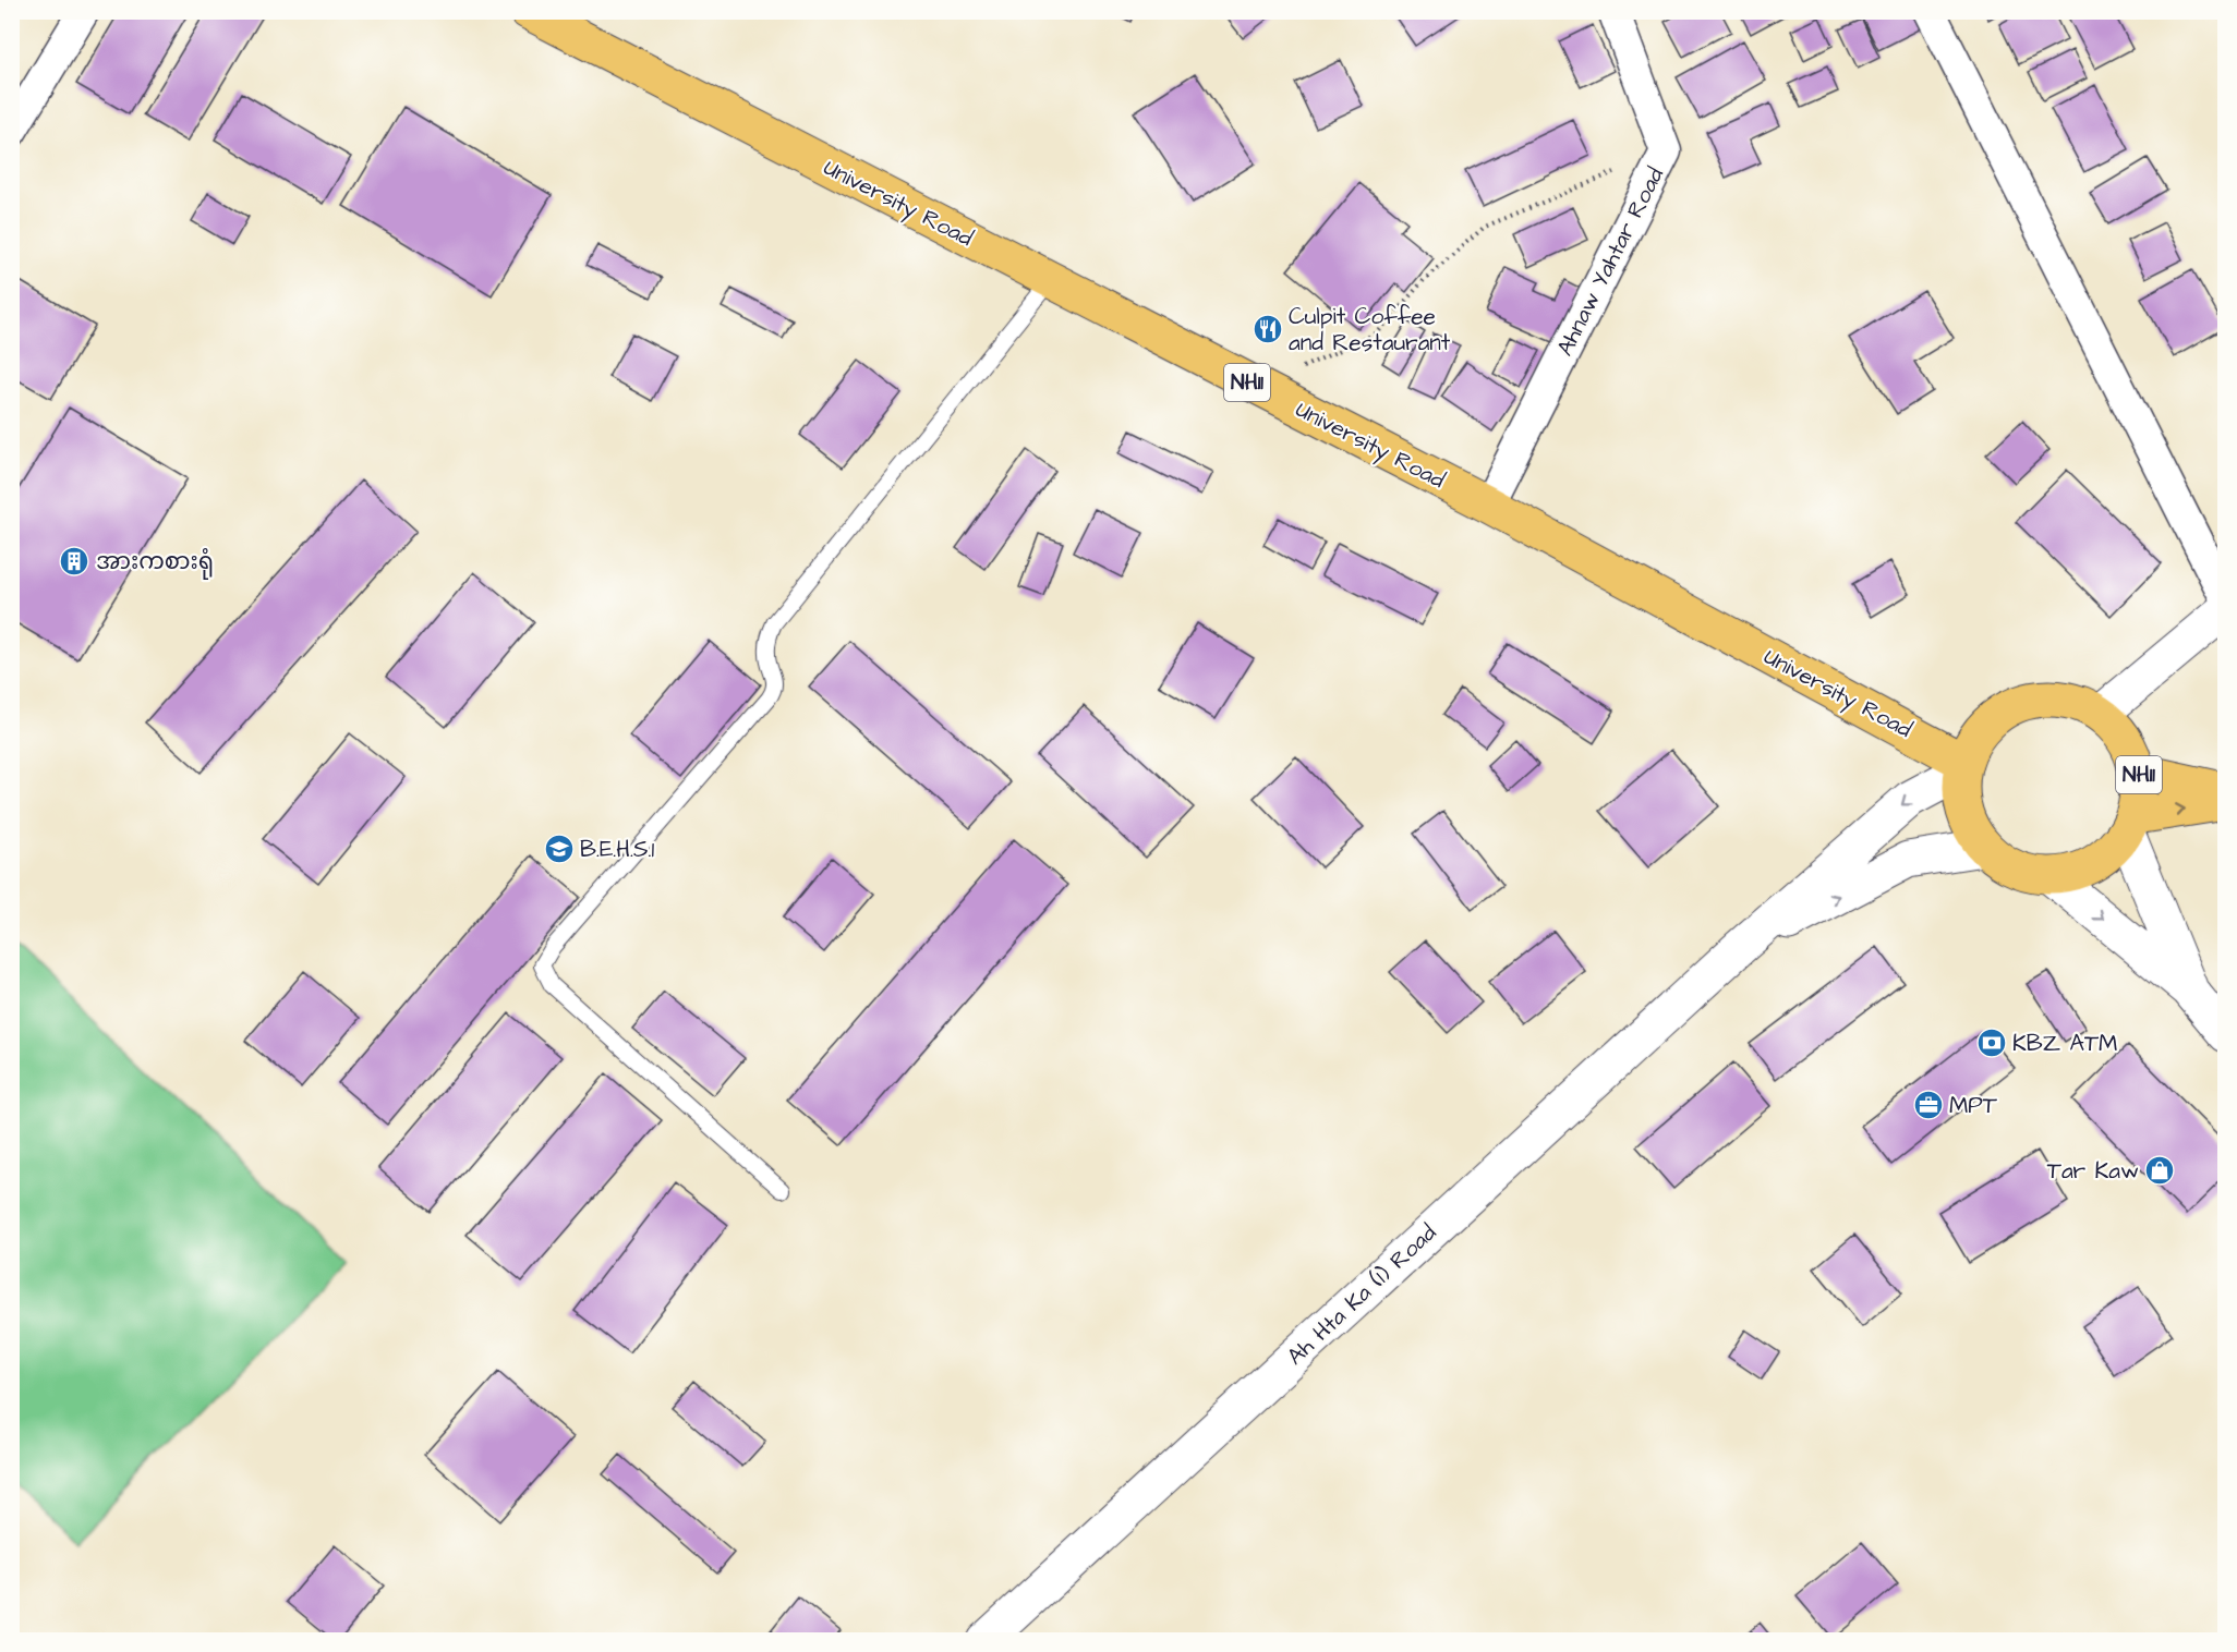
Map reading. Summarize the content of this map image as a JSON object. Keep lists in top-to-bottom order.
{
  "streets": {
    "highway": ["University Road", "NH11"],
    "street": ["Ahnaw Yahtar Road", "Ah Hta Ka (1) Road"]
  },
  "crossings": [
    ["University Road", "Ahnaw Yahtar Road"],
    ["University Road", "NH11"]
  ],
  "places": {
    "restaurant": ["Culpit Coffee and Restaurant"],
    "building": ["အားကစားရုံ"],
    "school or university": ["B.E.H.S.1"],
    "bank": ["KBZ ATM"],
    "office": ["MPT"],
    "shop": ["Tar Kaw"]
  }
}
